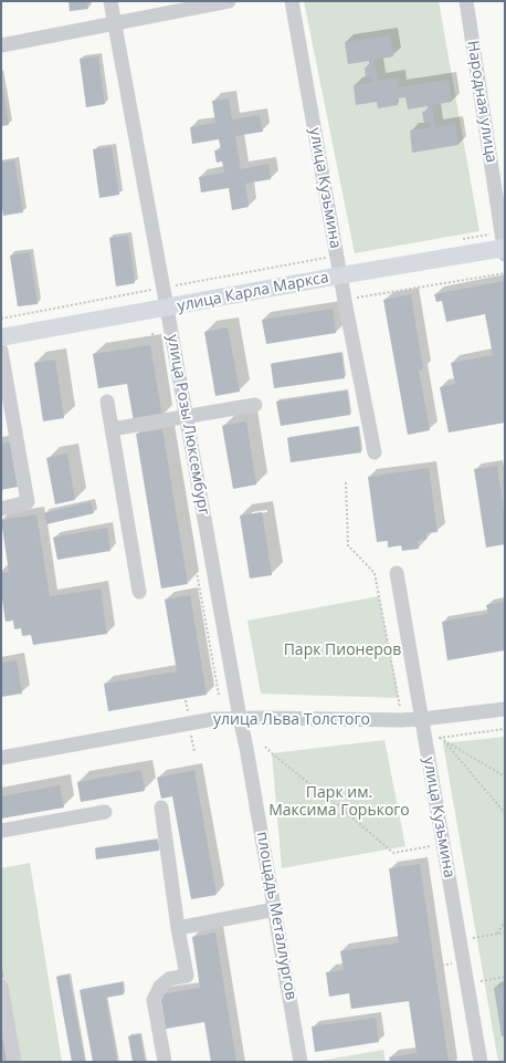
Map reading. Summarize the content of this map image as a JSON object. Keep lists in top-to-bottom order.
{
  "streets": {
    "main road": ["улица Карла Маркса"],
    "street": [
      "Народная улица",
      "улица Кузьмина",
      "улица Розы Люксембург",
      "улица Льва Толстого",
      "площадь Металлургов"
    ]
  },
  "crossings": [
    ["Народная улица", "улица Карла Маркса"],
    ["улица Кузьмина", "улица Карла Маркса"],
    ["улица Кузьмина", "улица Льва Толстого"],
    ["улица Карла Маркса", "улица Розы Люксембург"],
    ["улица Розы Люксембург", "улица Льва Толстого"],
    ["улица Розы Люксембург", "площадь Металлургов"],
    ["улица Льва Толстого", "площадь Металлургов"]
  ],
  "parks": ["Парк Пионеров", "Парк им. Максима Горького"]
}
